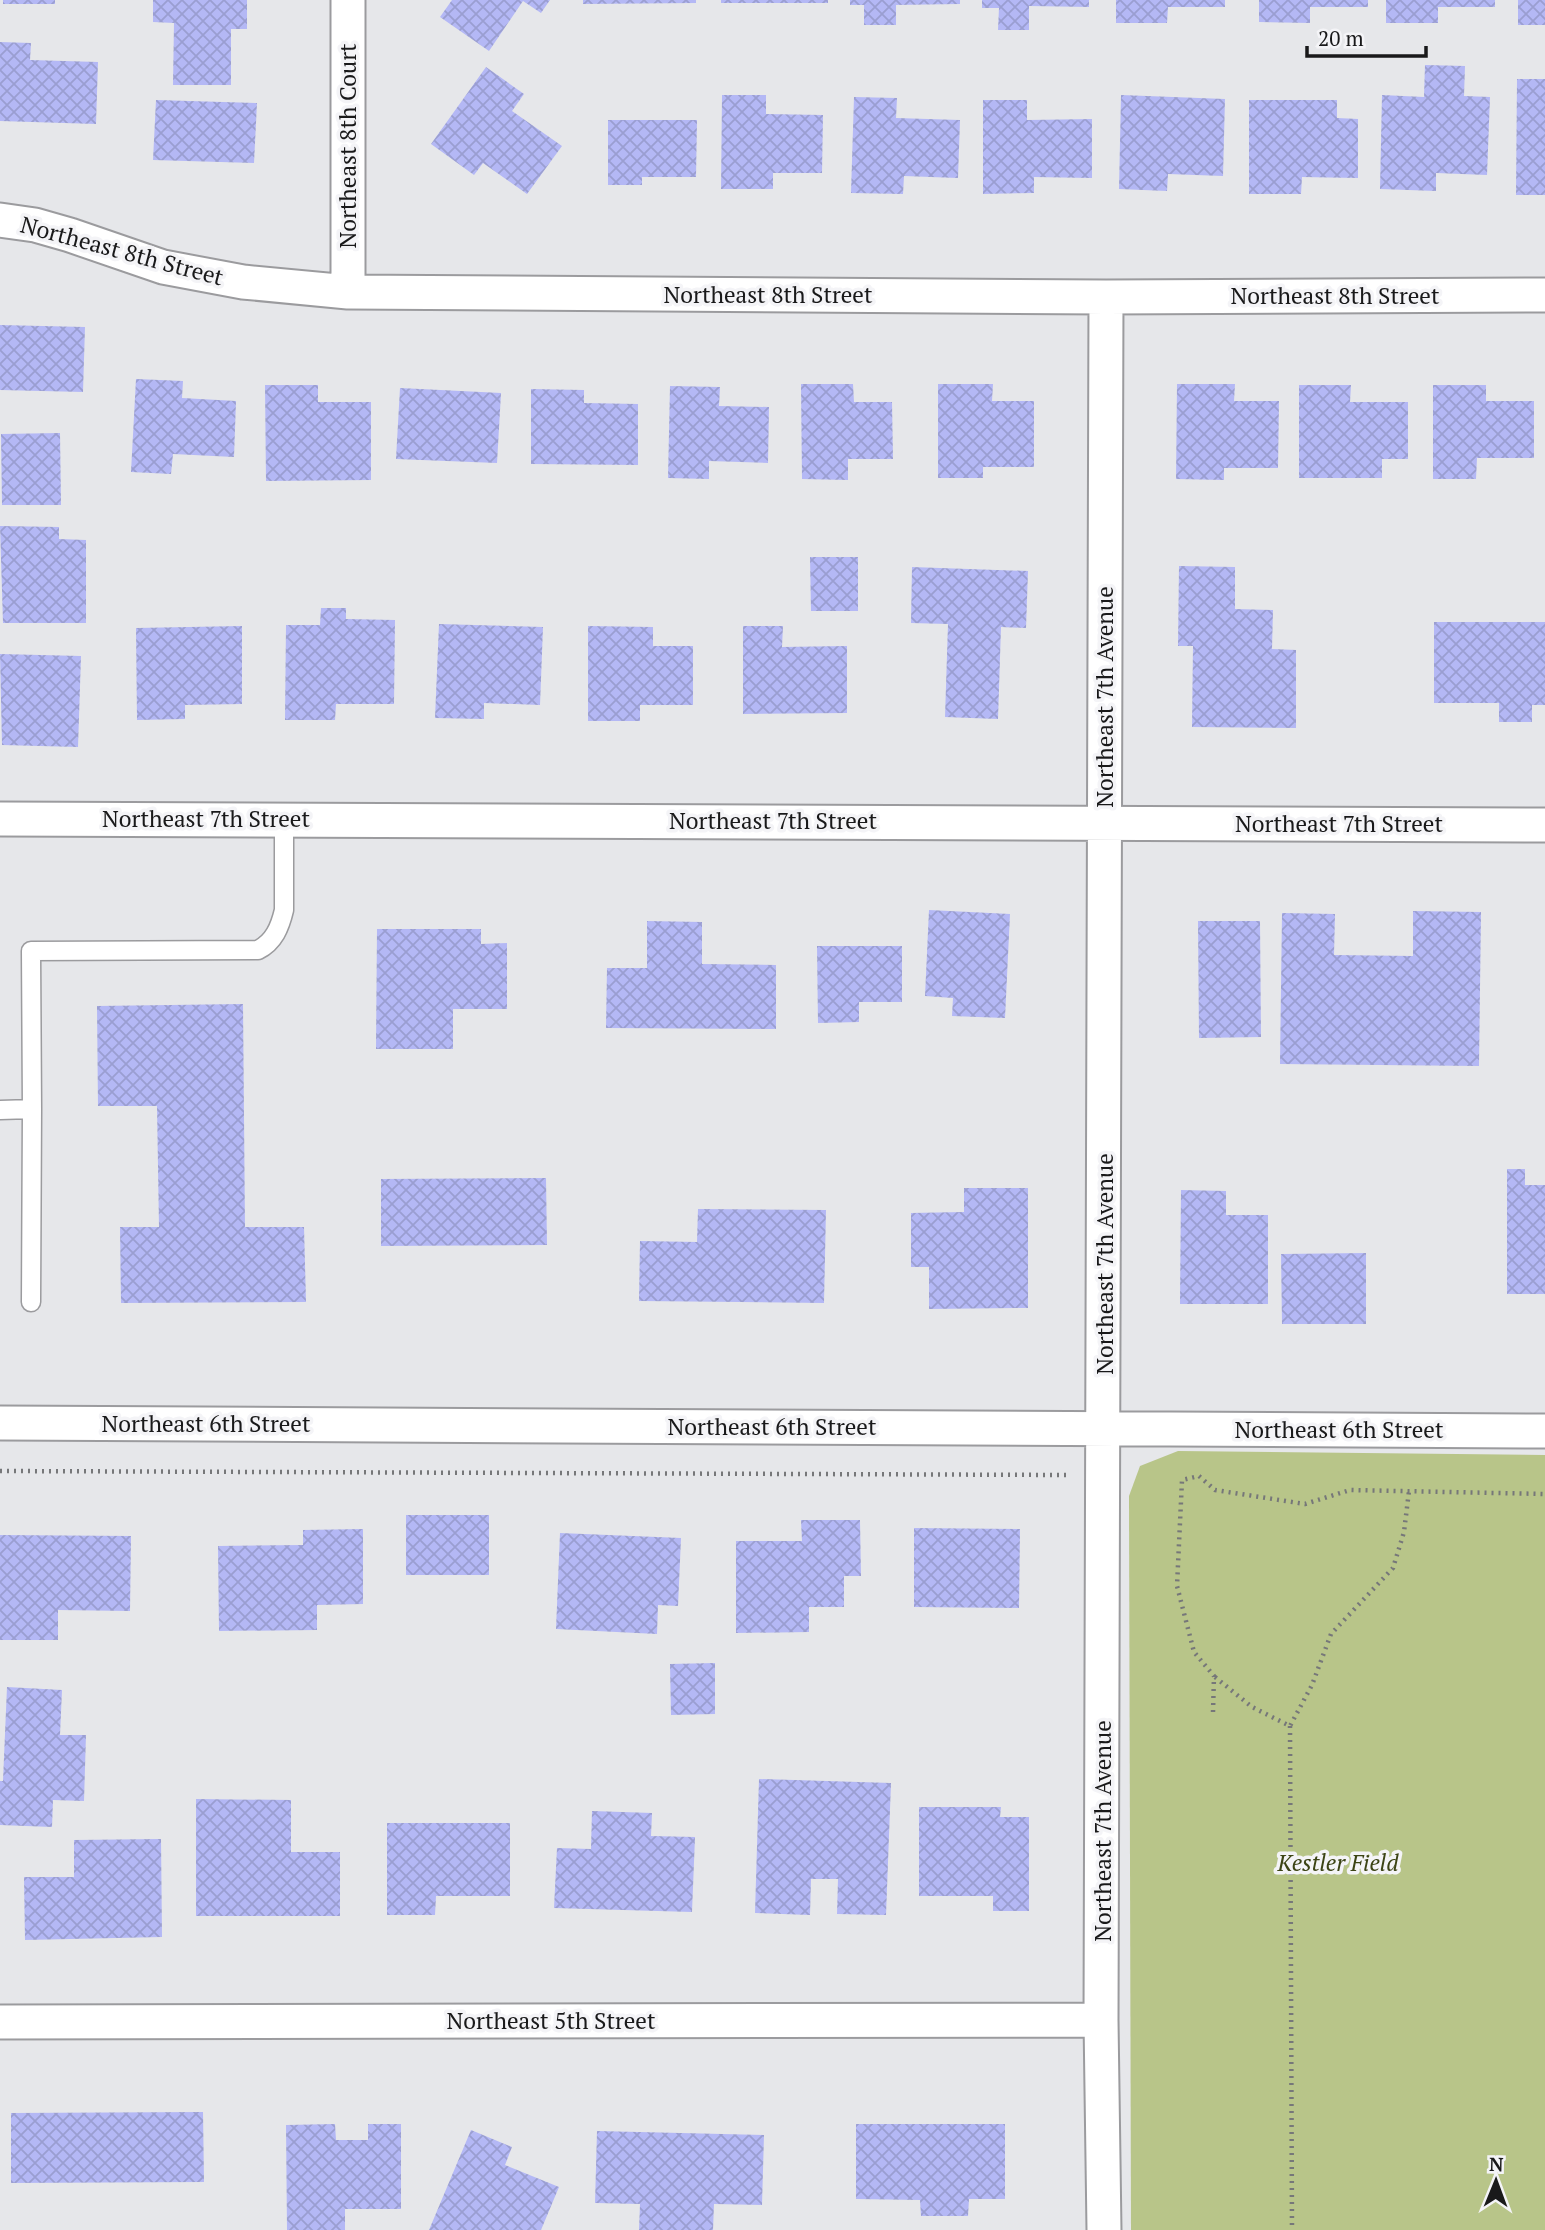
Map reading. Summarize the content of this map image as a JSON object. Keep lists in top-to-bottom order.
{
  "streets": {
    "street": [
      "Northeast 8th Court",
      "Northeast 8th Street",
      "Northeast 7th Avenue",
      "Northeast 7th Street",
      "Northeast 6th Street",
      "Northeast 5th Street"
    ]
  },
  "crossings": [
    ["Northeast 8th Court", "Northeast 8th Street"],
    ["Northeast 8th Street", "Northeast 7th Avenue"],
    ["Northeast 7th Avenue", "Northeast 7th Street"],
    ["Northeast 7th Avenue", "Northeast 6th Street"],
    ["Northeast 7th Avenue", "Northeast 5th Street"]
  ],
  "parks": ["Kestler Field"],
  "scale_bar": "20 m",
  "north": "top"
}
